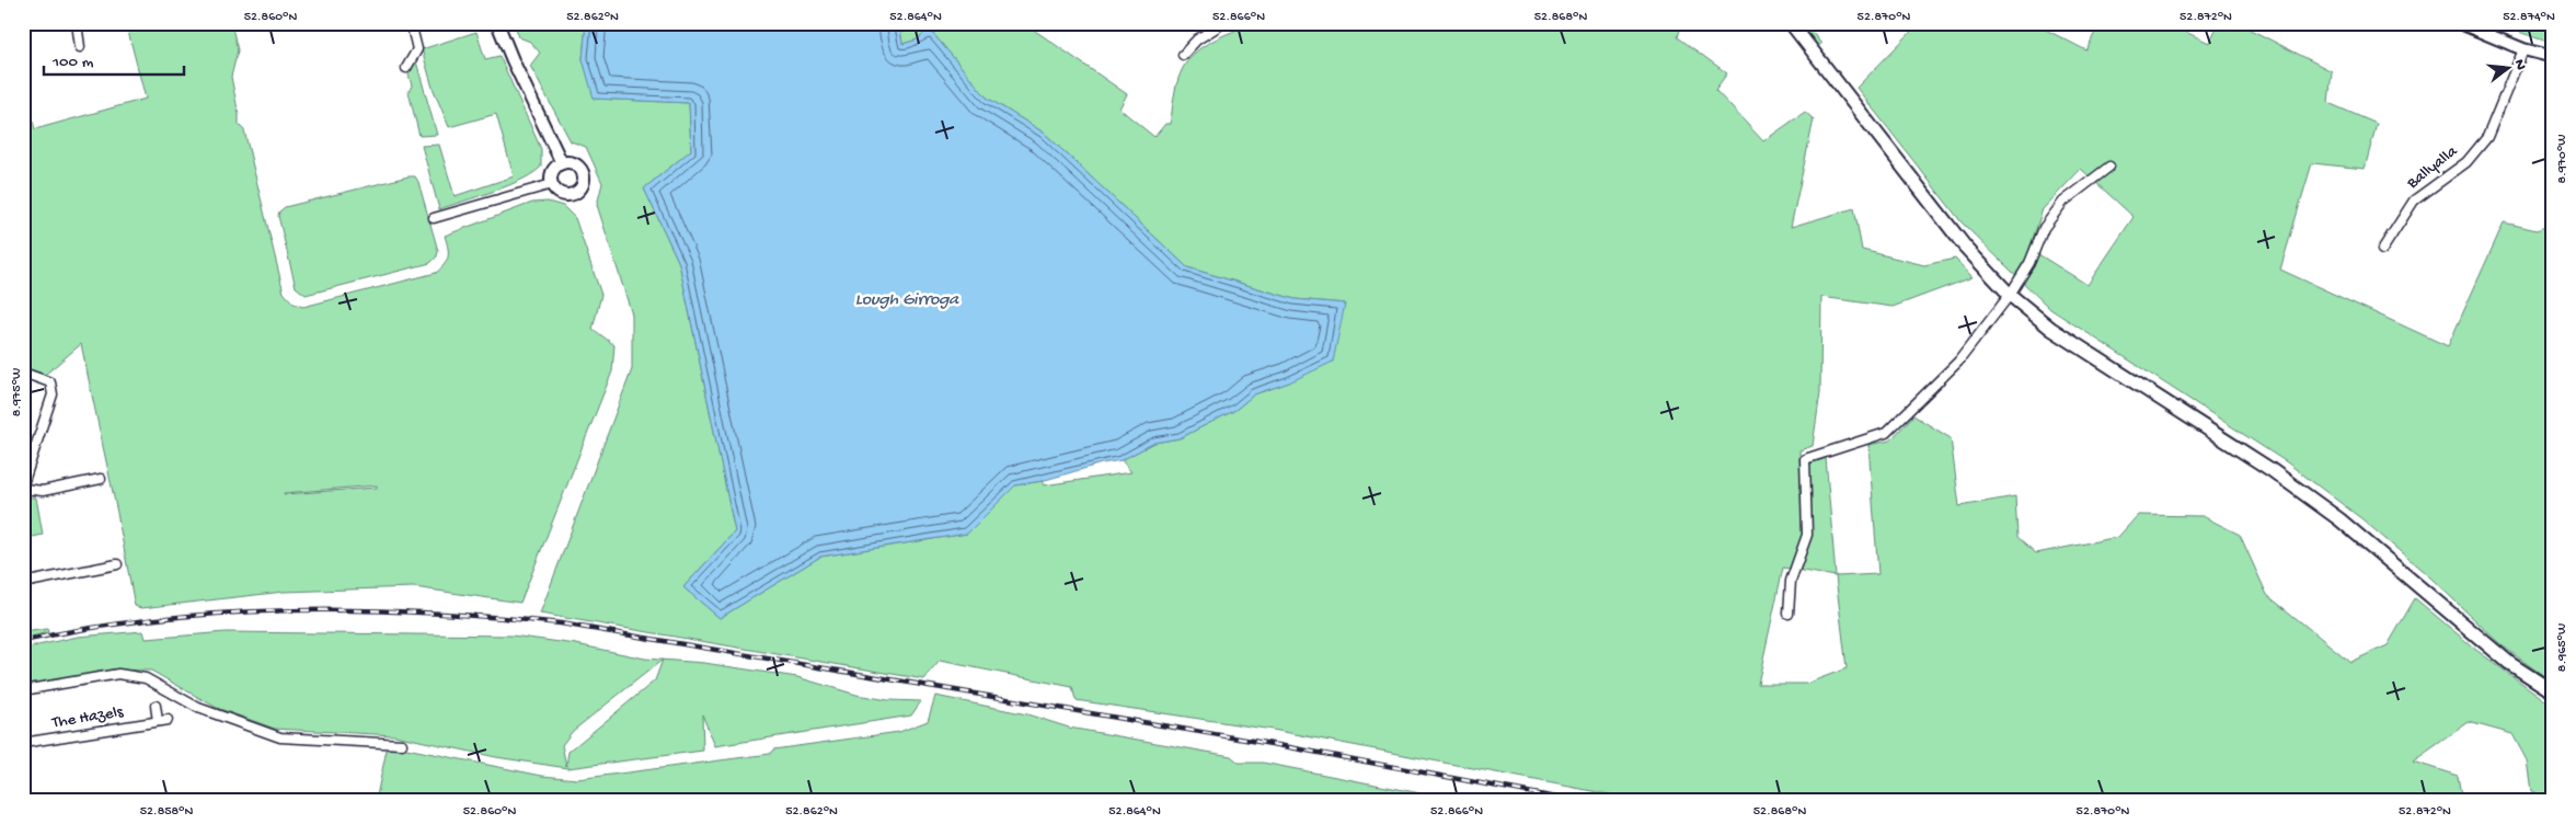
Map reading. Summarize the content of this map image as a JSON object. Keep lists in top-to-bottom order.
{
  "streets": {
    "street": ["Ballyalla", "The Hazels"]
  },
  "water": ["Lough Girroga"],
  "scale_bar": "100 m",
  "north": "right",
  "coordinates": [
    "52.860°N",
    "52.862°N",
    "52.864°N",
    "52.866°N",
    "52.868°N",
    "52.870°N",
    "52.872°N",
    "52.874°N",
    "8.970°W",
    "8.975°W",
    "8.965°W",
    "52.858°N"
  ]
}
